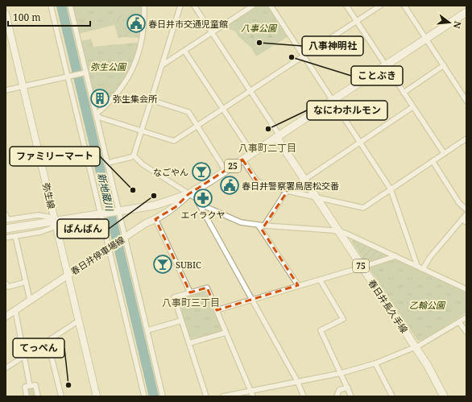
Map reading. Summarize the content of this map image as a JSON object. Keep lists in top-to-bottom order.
{
  "streets": {
    "main road": ["25", "75", "春日井長久手線"],
    "street": ["弥生線", "春日井停車場線"]
  },
  "crossings": [
    ["25", "弥生線"],
    ["25", "春日井停車場線"],
    ["25", "春日井長久手線"],
    ["弥生線", "春日井停車場線"]
  ],
  "districts": ["八事町二丁目", "八事町三丁目"],
  "water": ["新地蔵川"],
  "parks": ["八事公園", "弥生公園", "乙輪公園"],
  "places": {
    "public building": ["春日井市交通児童館", "春日井警察署鳥居松交番"],
    "other": [
      "八事神明社",
      "ことぶき",
      "なにわホルモン",
      "ファミリーマート",
      "ばんばん",
      "てっぺん"
    ],
    "building": ["弥生集会所"],
    "bar": ["なごやん", "SUBIC"],
    "pharmacy": ["エイラクヤ"]
  },
  "scale_bar": "100 m",
  "north": "right"
}
